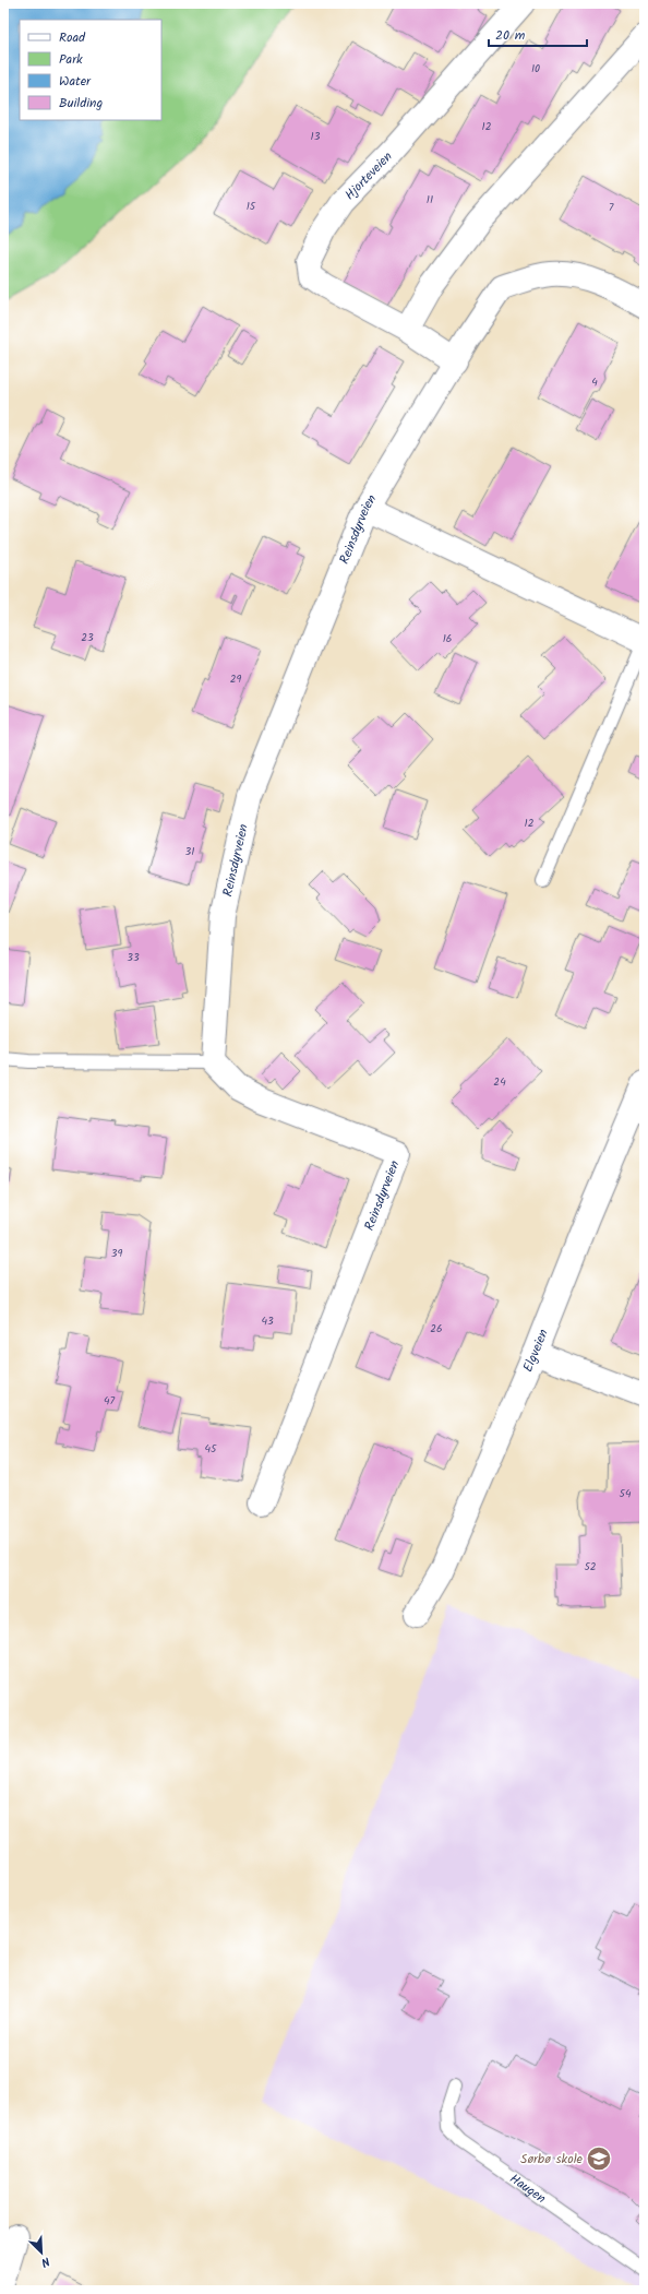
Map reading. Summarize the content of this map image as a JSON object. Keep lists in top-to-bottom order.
{
  "streets": {
    "street": ["Hjorteveien", "Reinsdyrveien", "Elgveien"],
    "lane": ["Haugen"]
  },
  "crossings": [
    ["Hjorteveien", "Reinsdyrveien"]
  ],
  "places": {
    "school or university": ["Sørbø skole"]
  },
  "house_numbers": [
    "10",
    "12",
    "13",
    "11",
    "15",
    "7",
    "4",
    "23",
    "16",
    "29",
    "12",
    "31",
    "33",
    "24",
    "39",
    "43",
    "26",
    "47",
    "45",
    "54",
    "52"
  ],
  "legend": [
    "Road",
    "Park",
    "Water",
    "Building"
  ],
  "scale_bar": "20 m",
  "north": "bottom right"
}
